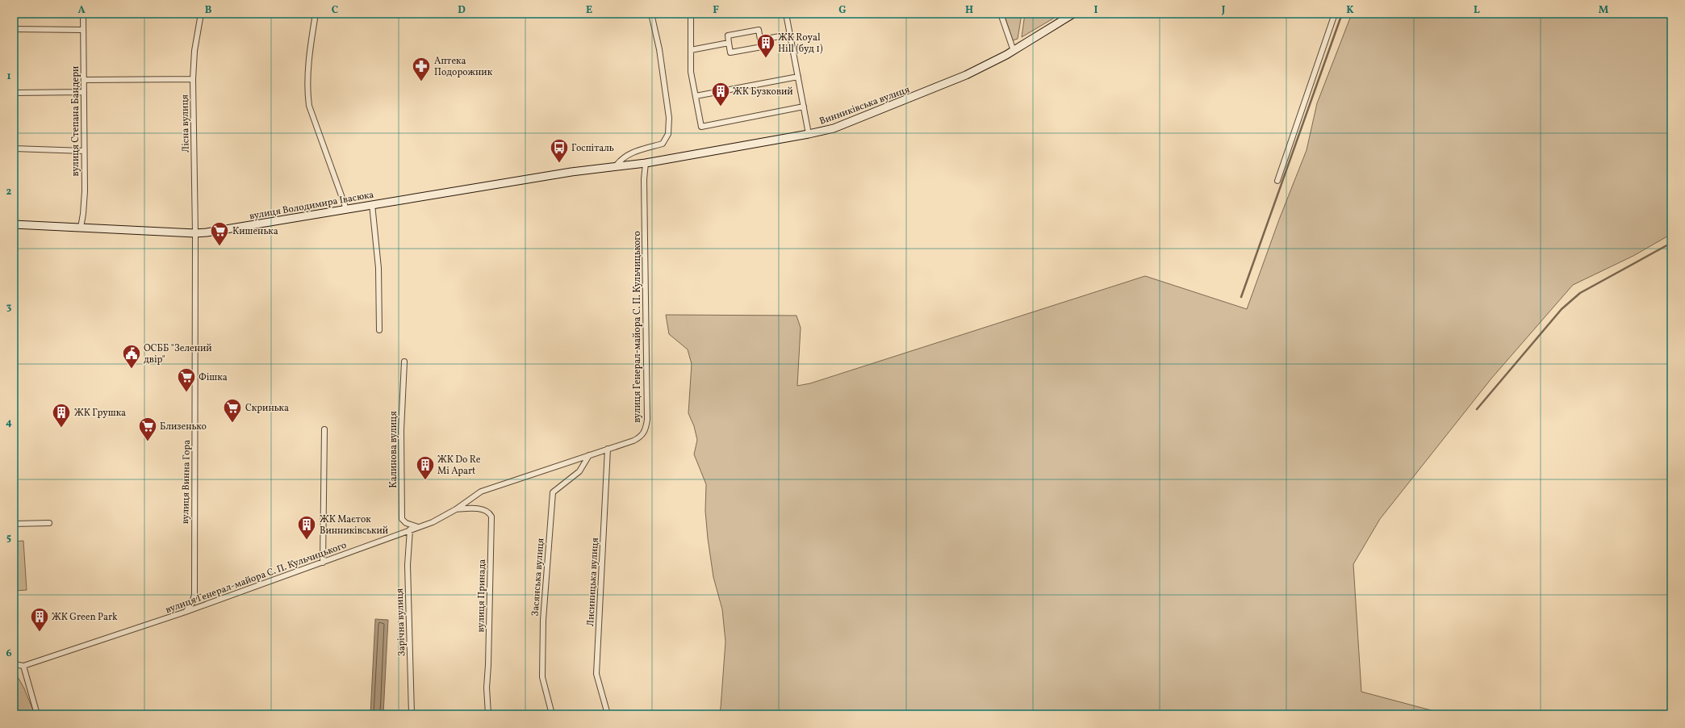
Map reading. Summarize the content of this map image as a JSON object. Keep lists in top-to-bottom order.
{
  "streets": {
    "main road": ["Винниківська вулиця", "вулиця Володимира Івасюка"],
    "street": [
      "вулиця Степана Бандери",
      "Лісна вулиця",
      "вулиця Генерал-майора С. П. Кульчицького",
      "Калинова вулиця",
      "вулиця Винна Гора",
      "Засянська вулиця",
      "Лисиницька вулиця",
      "вулиця Принада",
      "Зарічна вулиця"
    ]
  },
  "crossings": [
    ["Винниківська вулиця", "вулиця Володимира Івасюка"],
    ["Винниківська вулиця", "вулиця Генерал-майора С. П. Кульчицького"],
    ["вулиця Степана Бандери", "вулиця Володимира Івасюка"],
    ["Лісна вулиця", "вулиця Володимира Івасюка"],
    ["Лісна вулиця", "вулиця Винна Гора"],
    ["вулиця Володимира Івасюка", "вулиця Генерал-майора С. П. Кульчицького"],
    ["вулиця Володимира Івасюка", "вулиця Винна Гора"],
    ["вулиця Генерал-майора С. П. Кульчицького", "Калинова вулиця"],
    ["вулиця Генерал-майора С. П. Кульчицького", "вулиця Винна Гора"],
    ["вулиця Генерал-майора С. П. Кульчицького", "Засянська вулиця"],
    ["вулиця Генерал-майора С. П. Кульчицького", "Лисиницька вулиця"],
    ["вулиця Генерал-майора С. П. Кульчицького", "вулиця Принада"],
    ["вулиця Генерал-майора С. П. Кульчицького", "Зарічна вулиця"]
  ],
  "places": {
    "building": [
      "ЖК Royal Hill (буд 1)",
      "ЖК Бузковий",
      "ЖК Грушка",
      "ЖК Do Re Mi Apart",
      "ЖК Маєток Винниківський",
      "ЖК Green Park"
    ],
    "pharmacy": ["Аптека Подорожник"],
    "bus stop": ["Госпіталь"],
    "supermarket": [
      "Кишенька",
      "Фішка",
      "Скринька",
      "Близенько"
    ],
    "public building": ["ОСББ \"Зелений двір\""]
  },
  "grid": {
    "columns": [
      "A",
      "B",
      "C",
      "D",
      "E",
      "F",
      "G",
      "H",
      "I",
      "J",
      "K",
      "L",
      "M"
    ],
    "rows": [
      "1",
      "2",
      "3",
      "4",
      "5",
      "6"
    ]
  }
}
